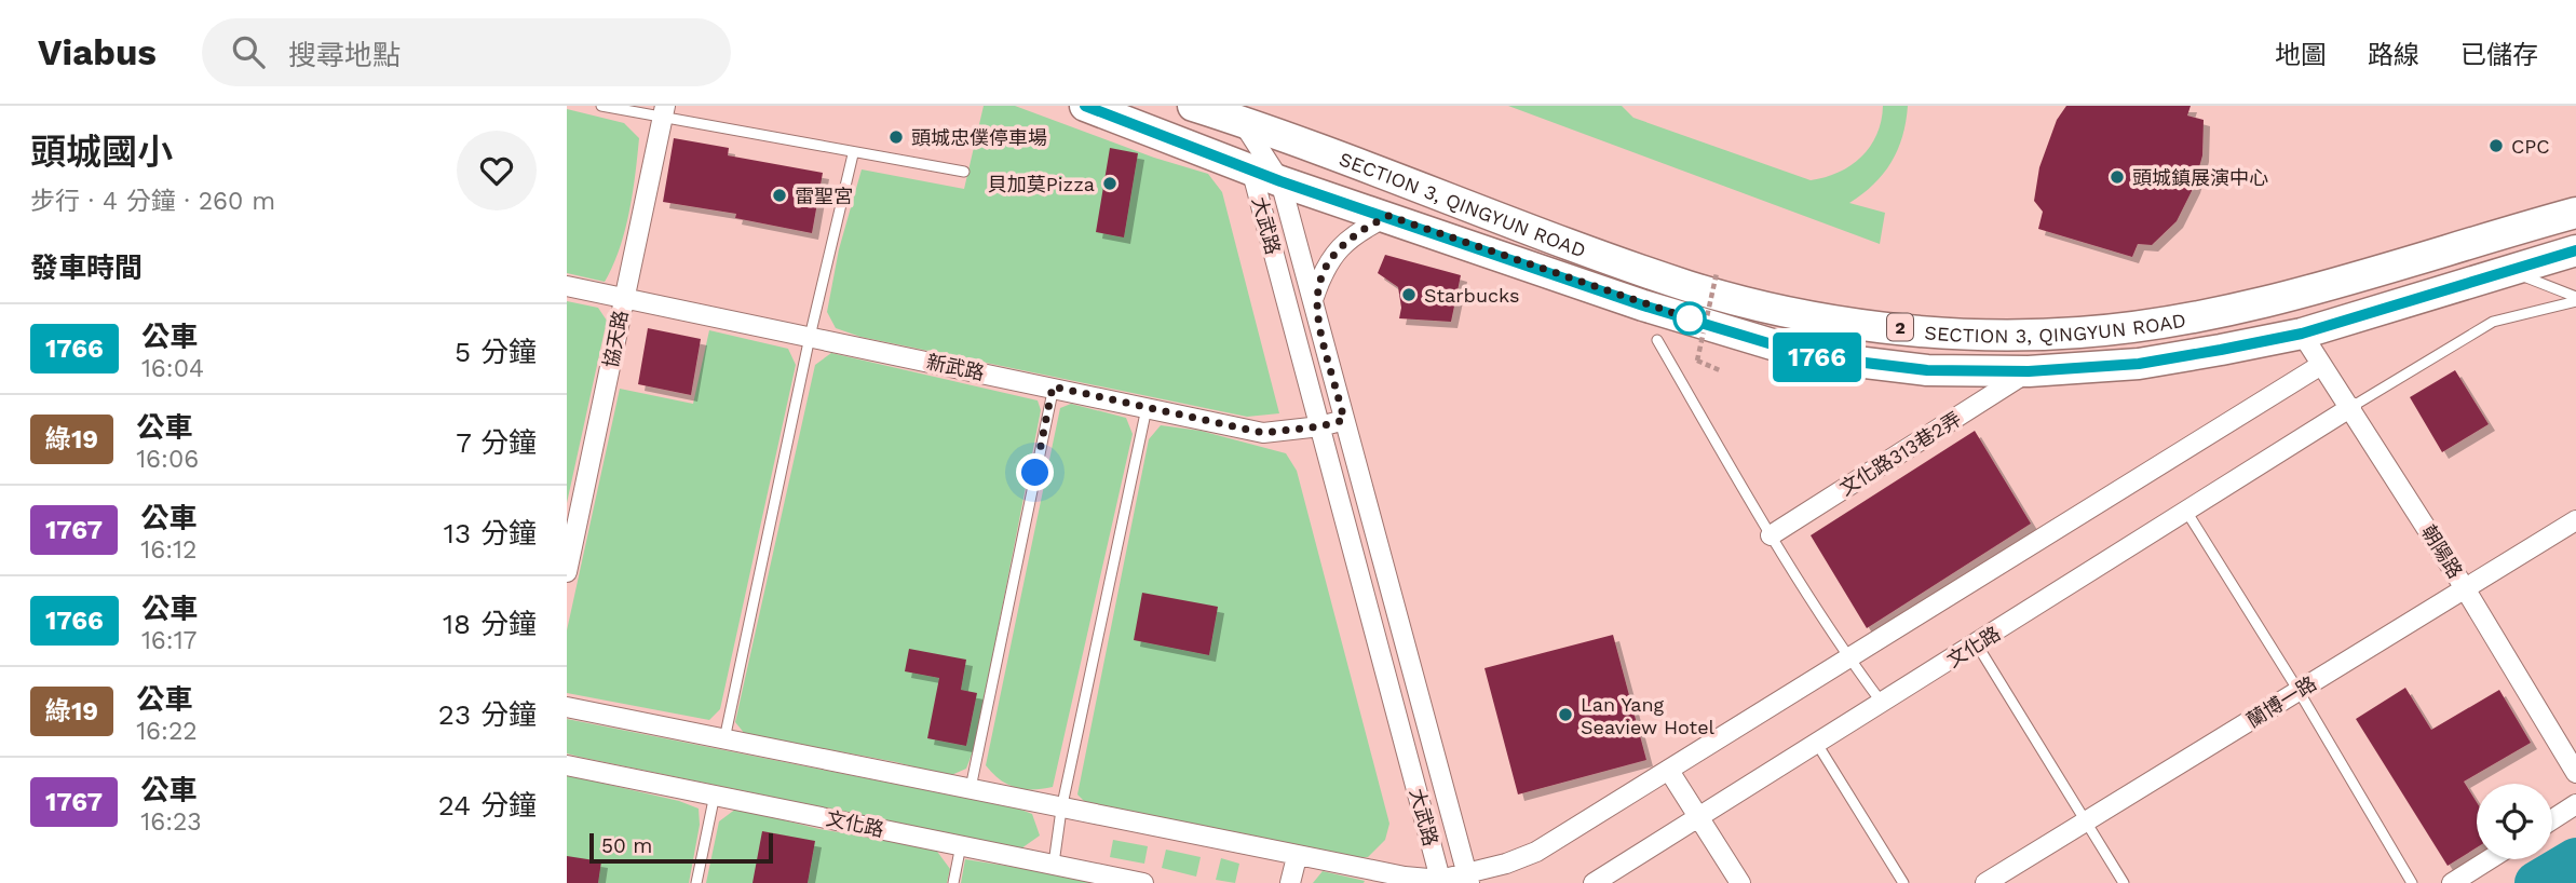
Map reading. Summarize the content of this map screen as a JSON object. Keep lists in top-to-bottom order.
{
  "streets": {
    "main road": ["SECTION 3, QINGYUN ROAD", "2"],
    "street": [
      "大武路",
      "協天路",
      "新武路",
      "文化路313巷2弄",
      "朝陽路",
      "文化路",
      "蘭博一路"
    ]
  },
  "crossings": [
    ["SECTION 3, QINGYUN ROAD", "大武路"],
    ["SECTION 3, QINGYUN ROAD", "文化路313巷2弄"],
    ["SECTION 3, QINGYUN ROAD", "朝陽路"],
    ["大武路", "新武路"],
    ["協天路", "新武路"],
    ["朝陽路", "文化路"],
    ["朝陽路", "蘭博一路"]
  ],
  "places": [
    "頭城忠僕停車場",
    "CPC",
    "頭城鎮展演中心",
    "貝加莫Pizza",
    "雷聖宮",
    "Starbucks",
    "Lan Yang Seaview Hotel"
  ],
  "lines": ["bus line 1766"],
  "scale_bar": "50 m",
  "page": {
    "header": "Viabus",
    "search": "搜尋地點",
    "nav": ["地圖", "路線", "已儲存"],
    "heading": [
      ["頭城國小", "步行 · 4 分鐘 · 260 m"],
      "發車時間"
    ],
    "on_map": "1766",
    "list": [
      {
        "mark": "1766",
        "name": "公車",
        "note": "16:04",
        "value": "5 分鐘"
      },
      {
        "mark": "綠19",
        "name": "公車",
        "note": "16:06",
        "value": "7 分鐘"
      },
      {
        "mark": "1767",
        "name": "公車",
        "note": "16:12",
        "value": "13 分鐘"
      },
      {
        "mark": "1766",
        "name": "公車",
        "note": "16:17",
        "value": "18 分鐘"
      },
      {
        "mark": "綠19",
        "name": "公車",
        "note": "16:22",
        "value": "23 分鐘"
      },
      {
        "mark": "1767",
        "name": "公車",
        "note": "16:23",
        "value": "24 分鐘"
      }
    ],
    "scale": "50 m"
  }
}
